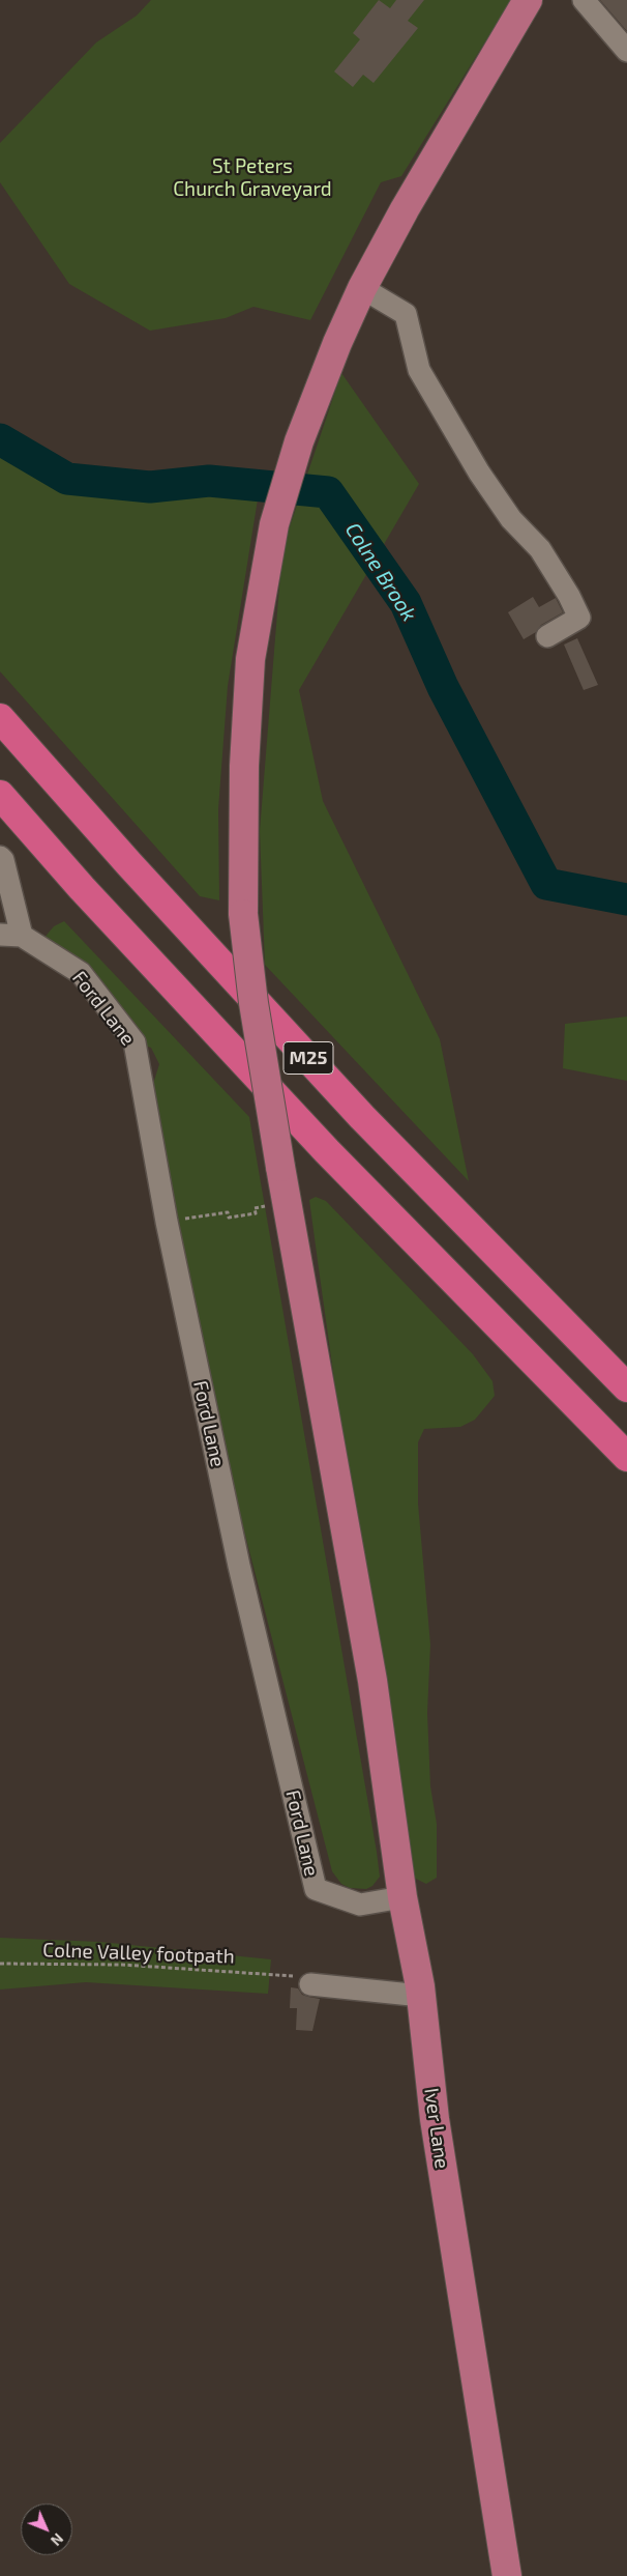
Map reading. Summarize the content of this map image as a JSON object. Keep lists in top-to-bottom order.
{
  "streets": {
    "highway": ["M25"],
    "main road": ["Iver Lane"],
    "street": ["Ford Lane"],
    "path": ["Colne Valley footpath"]
  },
  "crossings": [
    ["Ford Lane", "Iver Lane"]
  ],
  "water": ["Colne Brook"],
  "parks": ["St Peters Church Graveyard"],
  "north": "bottom right"
}
